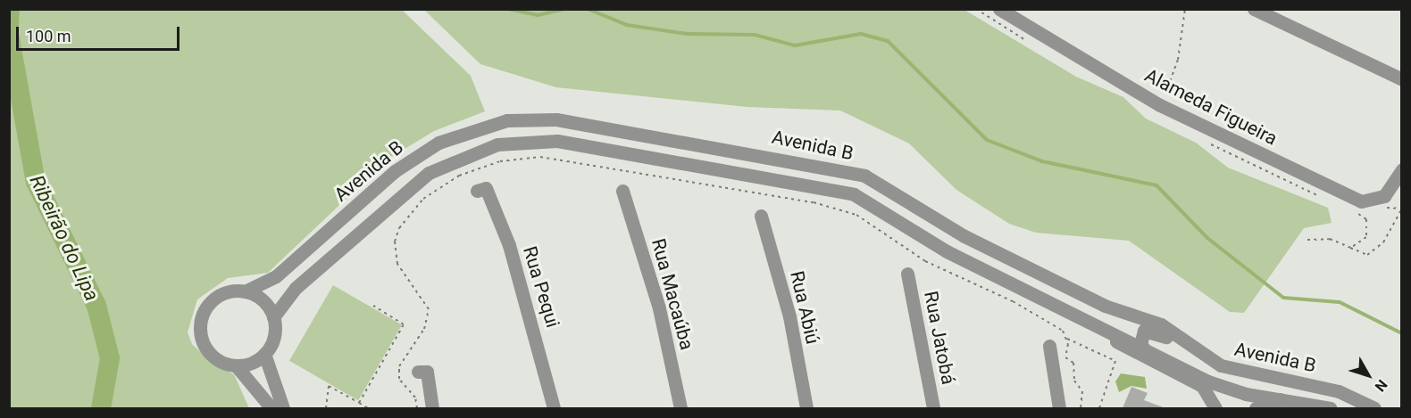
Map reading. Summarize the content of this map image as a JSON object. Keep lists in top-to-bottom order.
{
  "streets": {
    "street": [
      "Alameda Figueira",
      "Avenida B",
      "Rua Pequi",
      "Rua Macaúba",
      "Rua Abiú",
      "Rua Jatobá"
    ]
  },
  "water": ["Ribeirão do Lipa"],
  "scale_bar": "100 m",
  "north": "bottom right"
}
